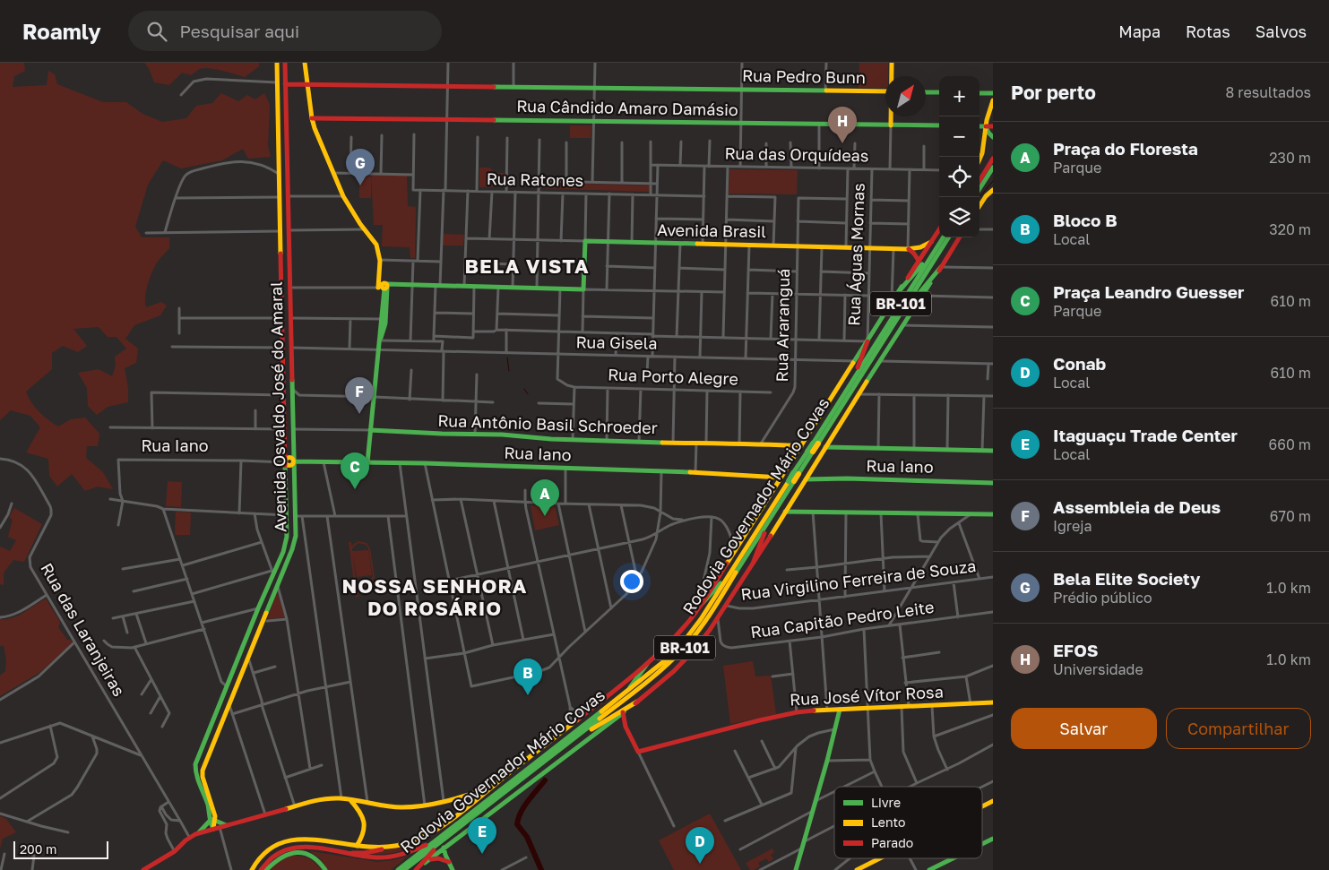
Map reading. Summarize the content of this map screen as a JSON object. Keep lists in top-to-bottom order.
{
  "streets": {
    "main road": [
      "Rua Pedro Bunn",
      "Rua Cândido Amaro Damásio",
      "Avenida Brasil",
      "BR-101",
      "Avenida Osvaldo José do Amaral",
      "Rua Antônio Basil Schroeder",
      "Rua Iano",
      "Rodovia Governador Mário Covas",
      "Rua José Vítor Rosa"
    ],
    "street": [
      "Rua das Orquídeas",
      "Rua Ratones",
      "Rua Águas Mornas",
      "Rua Araranguá",
      "Rua Gisela",
      "Rua Porto Alegre",
      "Rua Virgilino Ferreira de Souza",
      "Rua Capitão Pedro Leite",
      "Rua das Laranjeiras"
    ]
  },
  "crossings": [
    ["Rua Pedro Bunn", "Avenida Osvaldo José do Amaral"],
    ["Rua das Orquídeas", "Rua Águas Mornas"],
    ["Avenida Brasil", "Rua Águas Mornas"],
    ["Avenida Brasil", "Rua Araranguá"],
    ["Rua Araranguá", "Rua Gisela"],
    ["Rua Araranguá", "Rua Antônio Basil Schroeder"],
    ["Rua Gisela", "Avenida Osvaldo José do Amaral"],
    ["Avenida Osvaldo José do Amaral", "Rua Antônio Basil Schroeder"],
    ["Avenida Osvaldo José do Amaral", "Rua Iano"],
    ["Rua Antônio Basil Schroeder", "Rodovia Governador Mário Covas"],
    ["Rua Iano", "Rodovia Governador Mário Covas"]
  ],
  "districts": ["BELA VISTA", "NOSSA SENHORA DO ROSÁRIO"],
  "legend": ["Livre", "Lento", "Parado"],
  "scale_bar": "200 m",
  "north": "top right",
  "page": {
    "header": "Roamly",
    "search": "Pesquisar aqui",
    "nav": ["Mapa", "Rotas", "Salvos"],
    "heading": ["Por perto", "8 resultados"],
    "map_buttons": ["+", "−"],
    "pins": [
      "H",
      "G",
      "F",
      "C",
      "A",
      "B",
      "E",
      "D"
    ],
    "list": [
      {
        "mark": "A",
        "name": "Praça do Floresta",
        "note": "Parque",
        "value": "230 m"
      },
      {
        "mark": "B",
        "name": "Bloco B",
        "note": "Local",
        "value": "320 m"
      },
      {
        "mark": "C",
        "name": "Praça Leandro Guesser",
        "note": "Parque",
        "value": "610 m"
      },
      {
        "mark": "D",
        "name": "Conab",
        "note": "Local",
        "value": "610 m"
      },
      {
        "mark": "E",
        "name": "Itaguaçu Trade Center",
        "note": "Local",
        "value": "660 m"
      },
      {
        "mark": "F",
        "name": "Assembleia de Deus",
        "note": "Igreja",
        "value": "670 m"
      },
      {
        "mark": "G",
        "name": "Bela Elite Society",
        "note": "Prédio público",
        "value": "1.0 km"
      },
      {
        "mark": "H",
        "name": "EFOS",
        "note": "Universidade",
        "value": "1.0 km"
      }
    ],
    "buttons": ["Salvar", "Compartilhar"],
    "scale": "200 m"
  }
}
